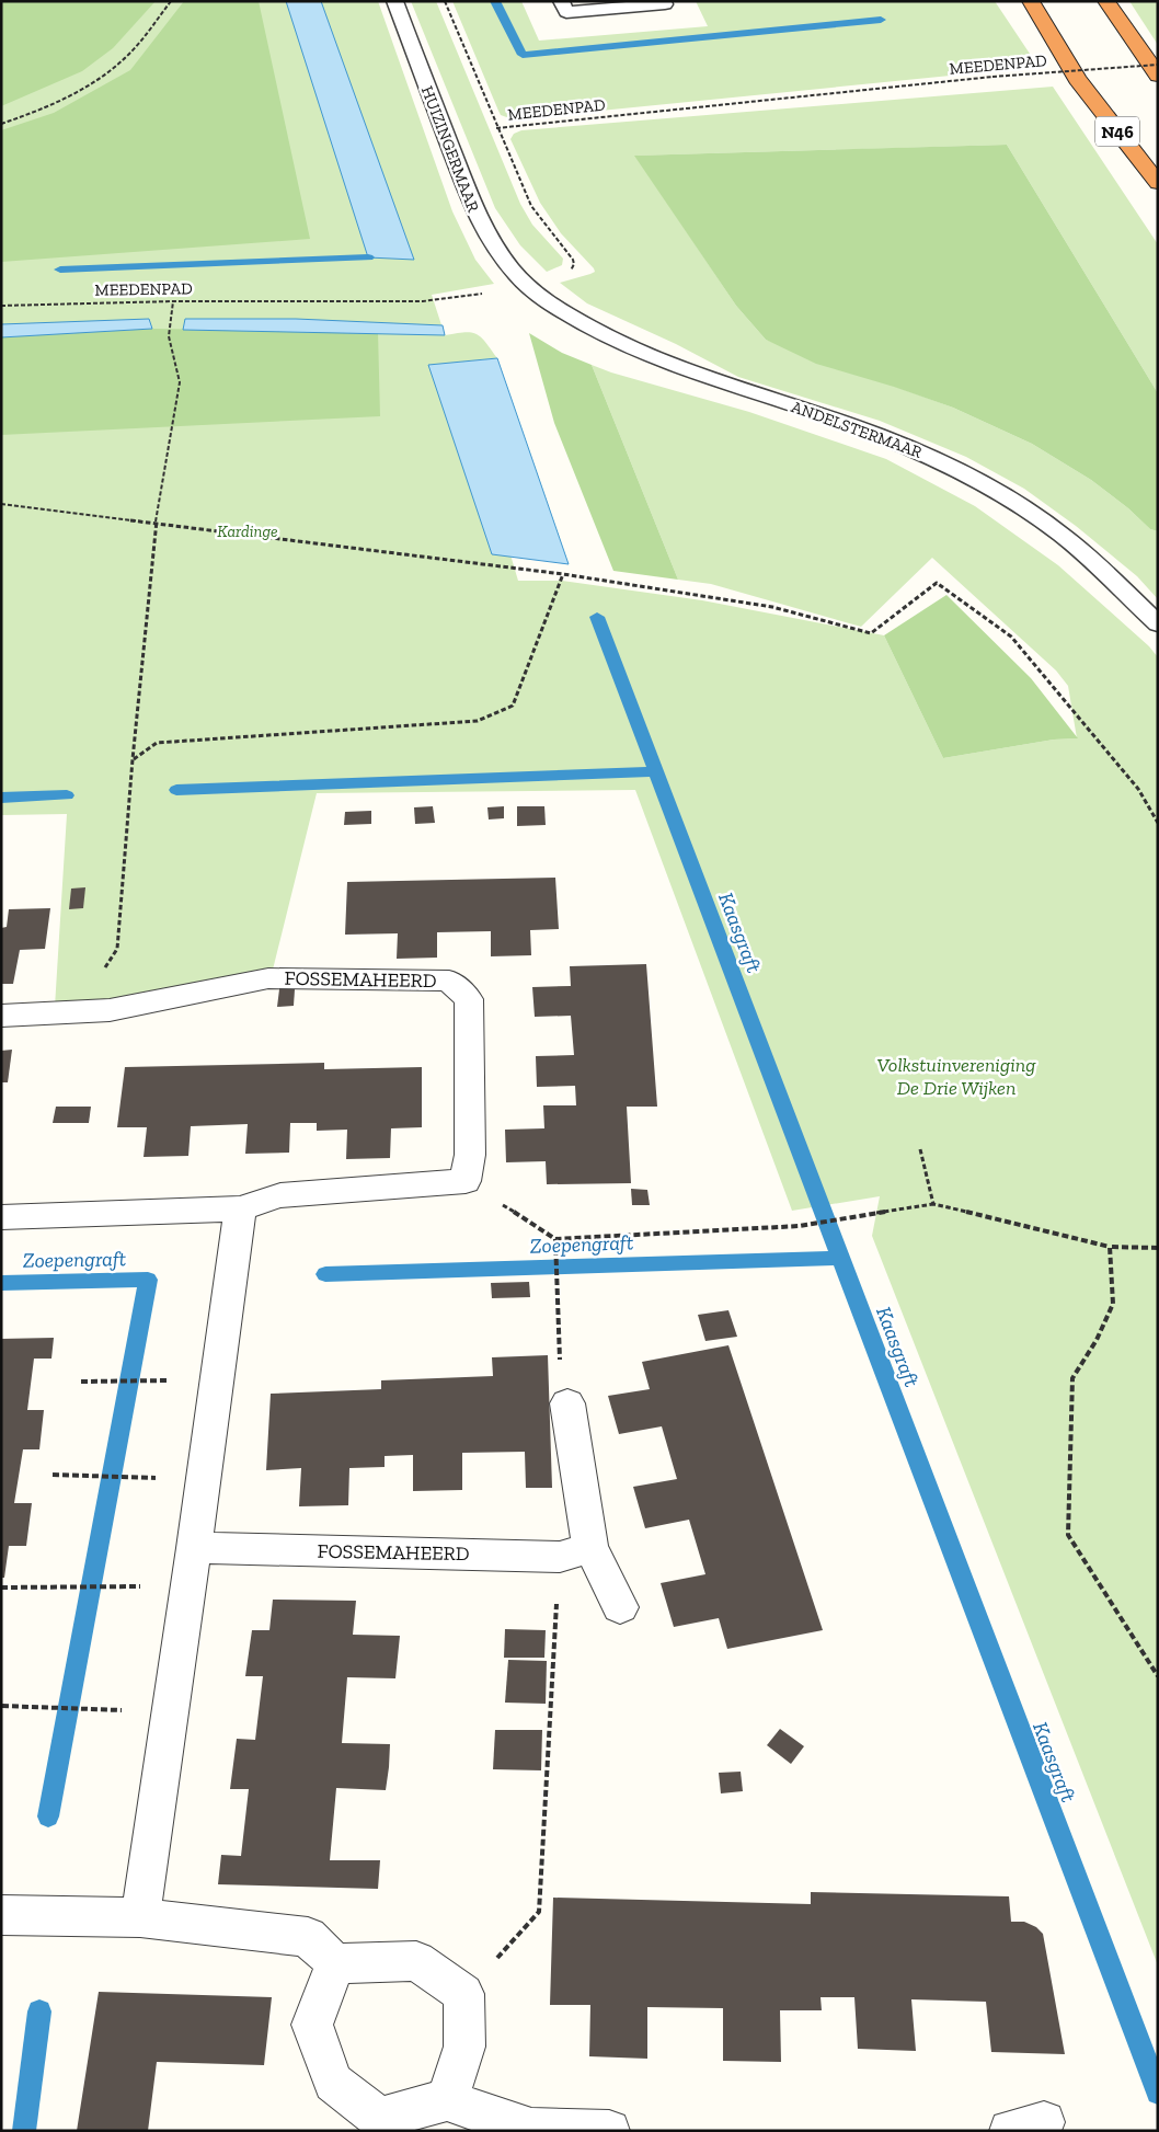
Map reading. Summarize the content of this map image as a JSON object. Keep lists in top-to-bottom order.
{
  "streets": {
    "highway": ["N46"],
    "street": ["FOSSEMAHEERD"],
    "lane": ["HUIZINGERMAAR", "ANDELSTERMAAR"],
    "path": ["MEEDENPAD"]
  },
  "crossings": [
    ["MEEDENPAD", "HUIZINGERMAAR"],
    ["MEEDENPAD", "ANDELSTERMAAR"],
    ["HUIZINGERMAAR", "ANDELSTERMAAR"]
  ],
  "water": ["Kaasgraft", "Zoepengraft"],
  "parks": ["Kardinge", "Volkstuinvereniging De Drie Wijken"]
}
